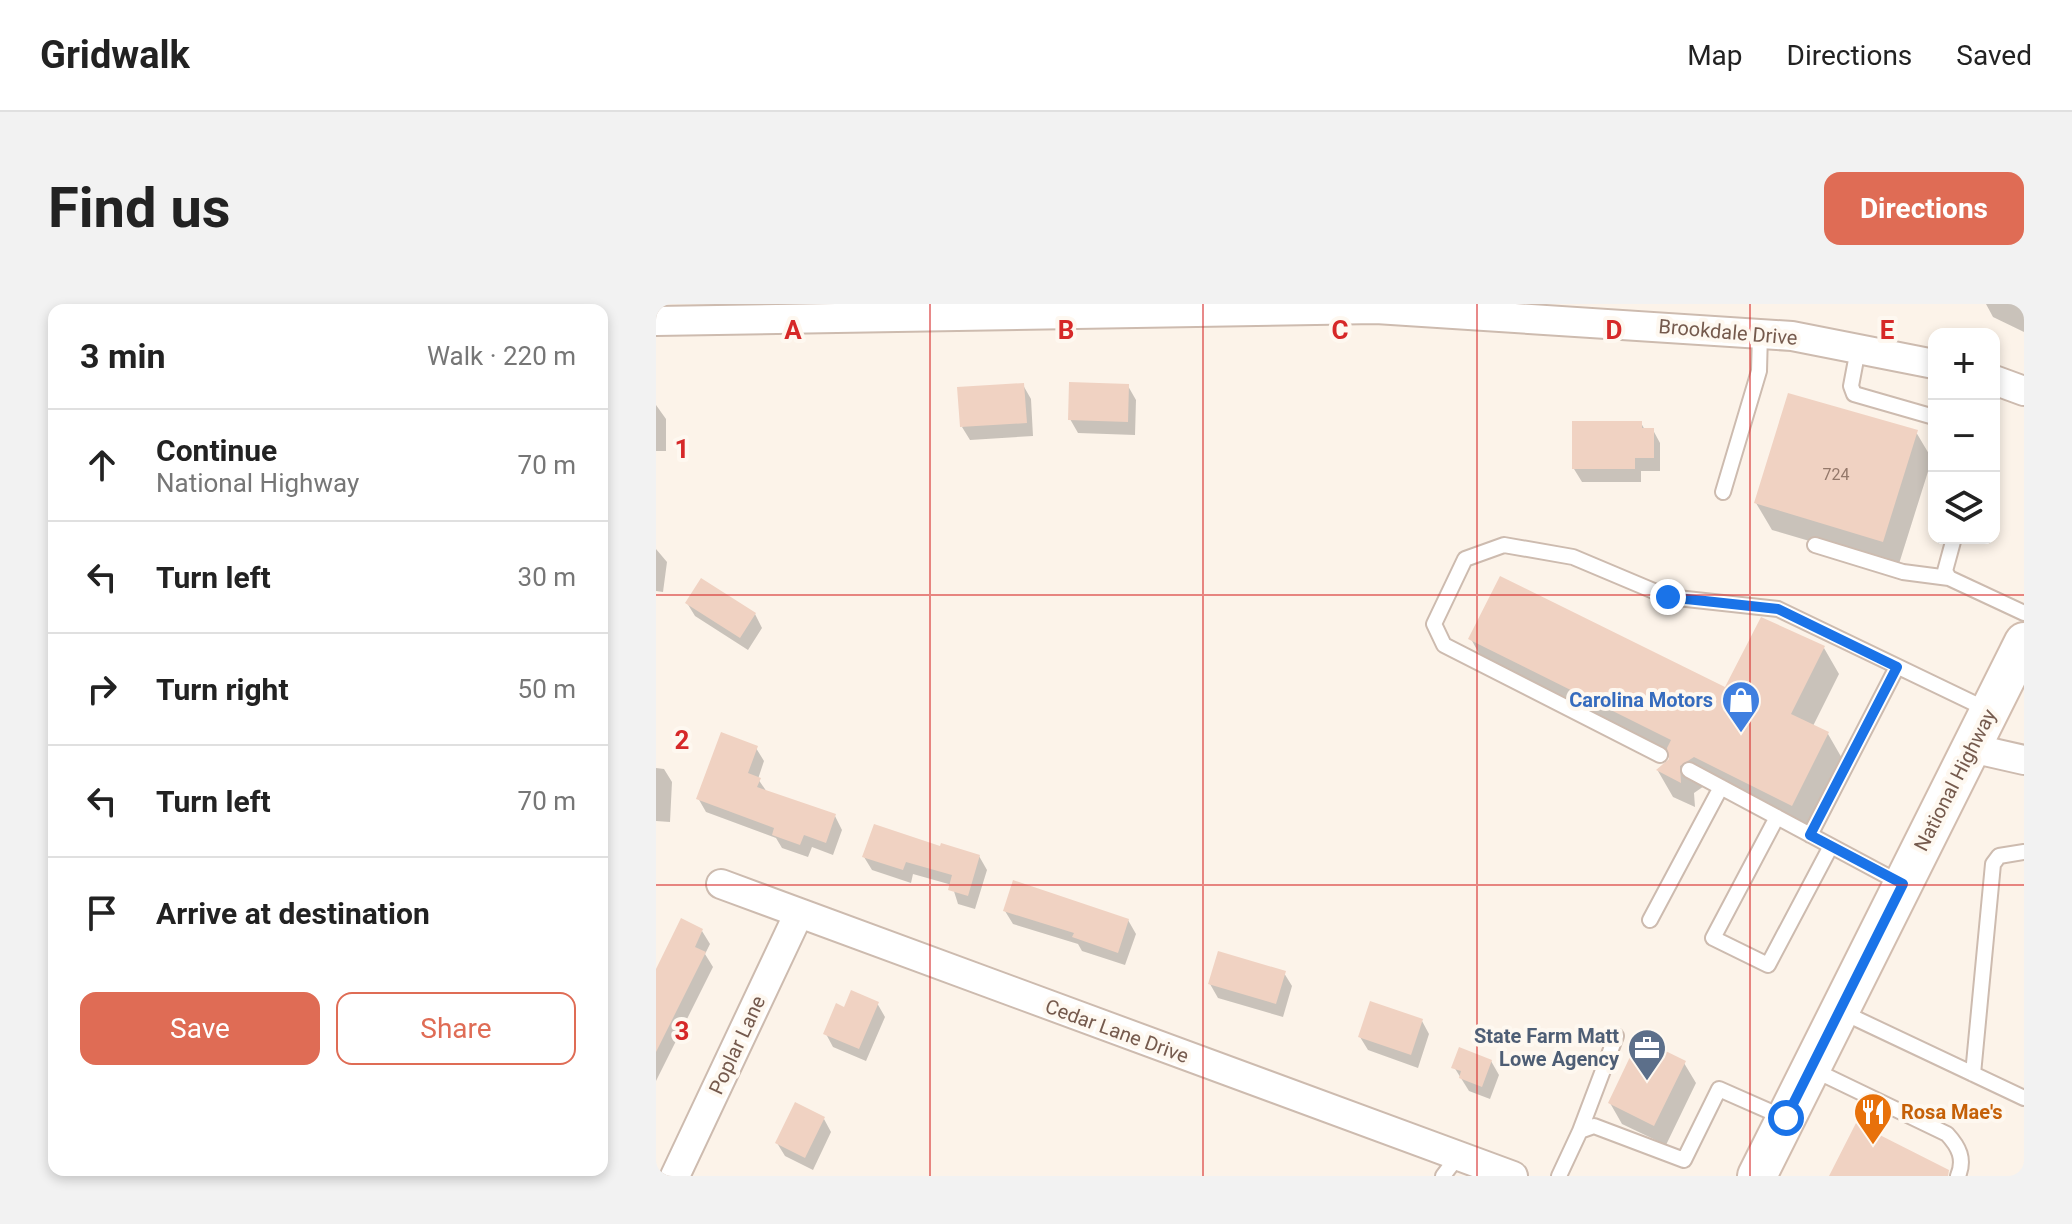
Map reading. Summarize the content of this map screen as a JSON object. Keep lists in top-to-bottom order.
{
  "streets": {
    "main road": ["National Highway"],
    "street": ["Brookdale Drive", "Cedar Lane Drive", "Poplar Lane"]
  },
  "crossings": [
    ["Cedar Lane Drive", "Poplar Lane"]
  ],
  "places": {
    "shop": ["Carolina Motors"],
    "office": ["State Farm Matt Lowe Agency"],
    "restaurant": ["Rosa Mae's"]
  },
  "house_numbers": ["724"],
  "page": {
    "header": "Gridwalk",
    "nav": ["Map", "Directions", "Saved"],
    "buttons": [
      "Directions",
      ["Save", "Share"]
    ],
    "title": "Find us",
    "heading": ["3 min", "Walk · 220 m"],
    "map_buttons": ["+", "−"],
    "list": [
      ["Continue", "National Highway", "70 m"],
      ["Turn left", "30 m"],
      ["Turn right", "50 m"],
      ["Turn left", "70 m"],
      "Arrive at destination"
    ]
  },
  "grid": {
    "columns": [
      "A",
      "B",
      "C",
      "D",
      "E"
    ],
    "rows": ["1", "2", "3"]
  }
}
